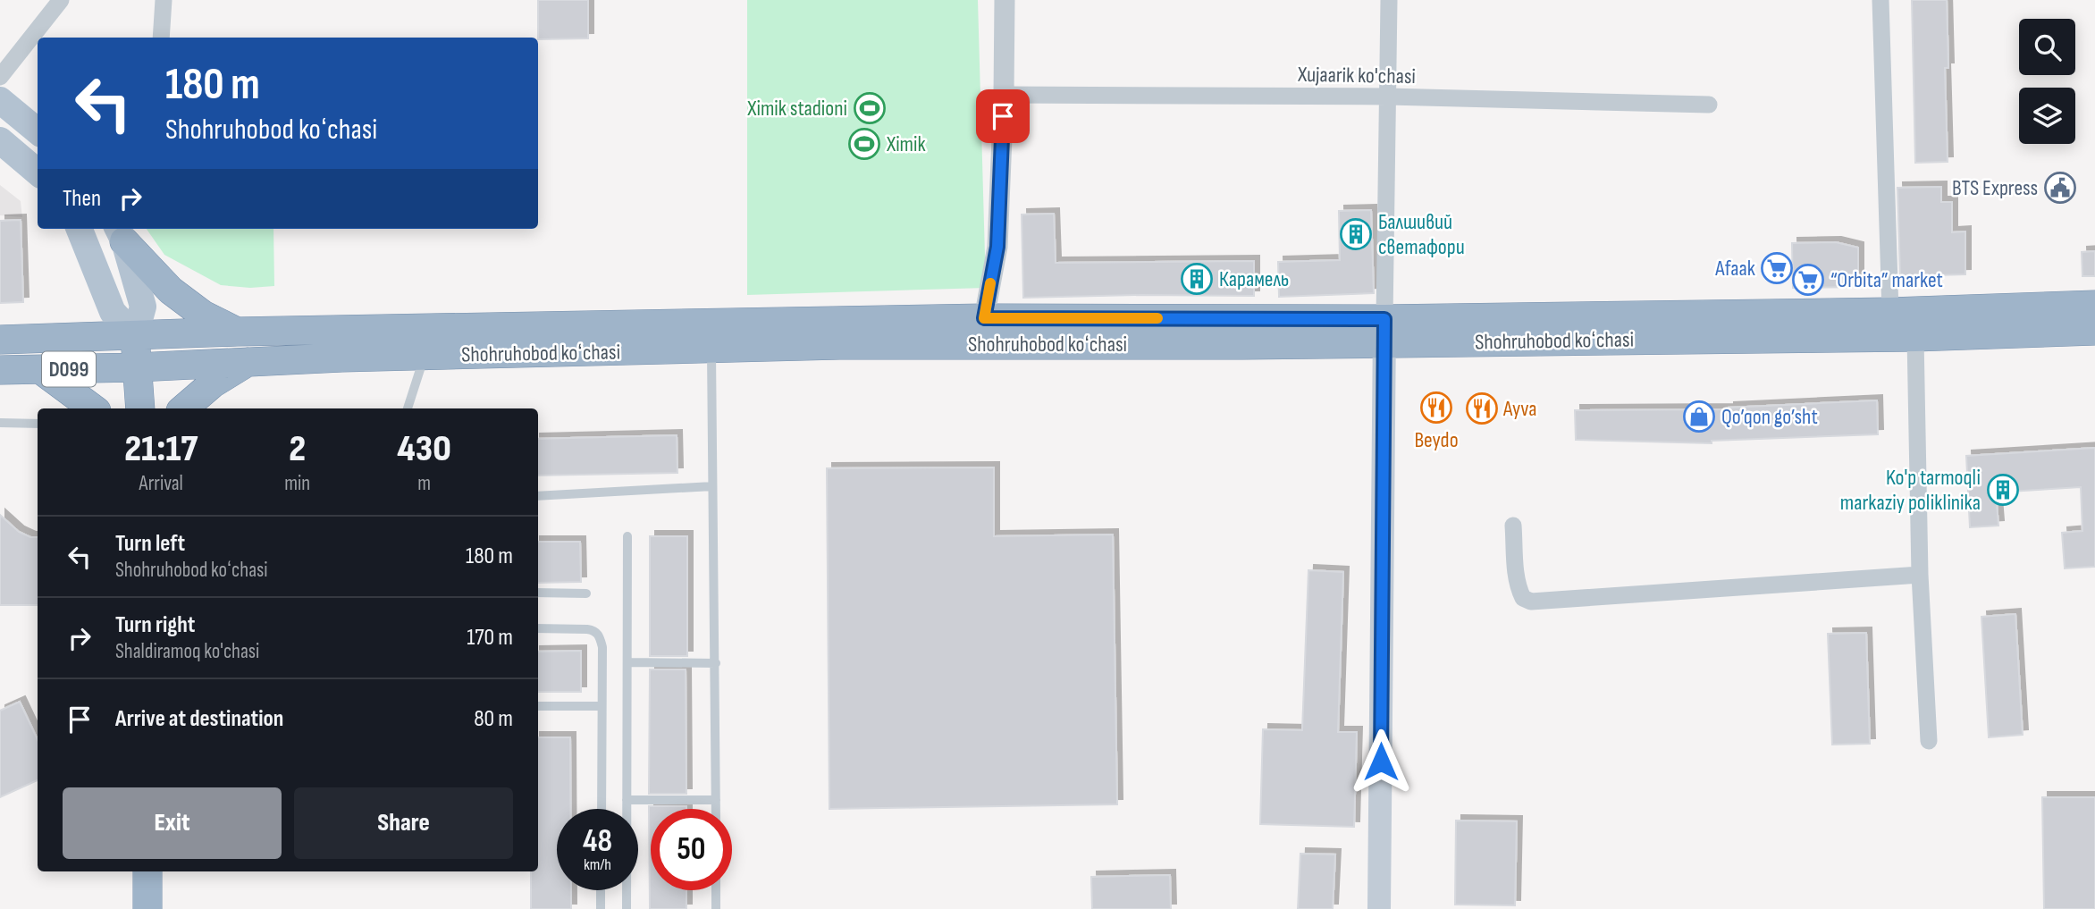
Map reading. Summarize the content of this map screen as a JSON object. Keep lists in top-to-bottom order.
{
  "streets": {
    "highway": ["Shohruhobod koʻchasi", "D099"],
    "street": ["Xujaarik ko'chasi"]
  },
  "places": {
    "sports": ["Ximik stadioni", "Ximik"],
    "public building": ["BTS Express"],
    "building": ["Балшивий светафори", "Карамель", "Ko'p tarmoqli markaziy poliklinika"],
    "supermarket": ["Afaak", "“Orbita” market"],
    "restaurant": ["Beydo", "Ayva"],
    "shop": ["Qo’qon go’sht"]
  },
  "page": {
    "turn": ["180 m", "Shohruhobod koʻchasi"],
    "then": "Then",
    "eta": [
      "21:17",
      "Arrival",
      "2",
      "min",
      "430",
      "m"
    ],
    "list": [
      {
        "name": "Turn left",
        "note": "Shohruhobod koʻchasi",
        "value": "180 m"
      },
      {
        "name": "Turn right",
        "note": "Shaldiramoq ko'chasi",
        "value": "170 m"
      },
      {
        "name": "Arrive at destination",
        "value": "80 m"
      }
    ],
    "buttons": ["Exit", "Share"],
    "speed": "48 km/h",
    "limit": "50"
  }
}
